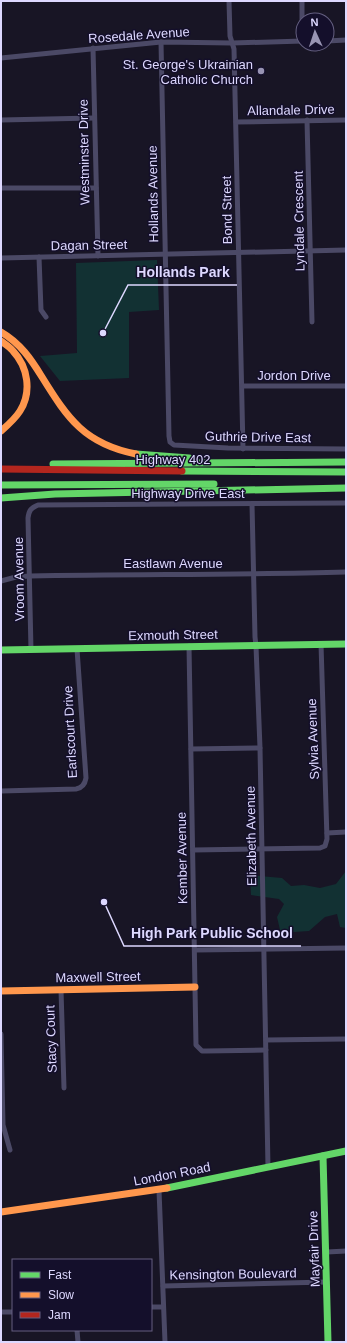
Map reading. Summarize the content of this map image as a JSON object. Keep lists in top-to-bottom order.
{
  "streets": {
    "main road": [
      "Highway 402",
      "Exmouth Street",
      "Maxwell Street",
      "London Road",
      "Mayfair Drive"
    ],
    "street": [
      "Rosedale Avenue",
      "Allandale Drive",
      "Westminster Drive",
      "Hollands Avenue",
      "Bond Street",
      "Lyndale Crescent",
      "Dagan Street",
      "Jordon Drive",
      "Guthrie Drive East",
      "Highway Drive East",
      "Eastlawn Avenue",
      "Vroom Avenue",
      "Earlscourt Drive",
      "Sylvia Avenue",
      "Elizabeth Avenue",
      "Kember Avenue",
      "Stacy Court",
      "Kensington Boulevard"
    ]
  },
  "crossings": [
    ["Rosedale Avenue", "Westminster Drive"],
    ["Rosedale Avenue", "Hollands Avenue"],
    ["Rosedale Avenue", "Bond Street"],
    ["Allandale Drive", "Bond Street"],
    ["Allandale Drive", "Lyndale Crescent"],
    ["Westminster Drive", "Dagan Street"],
    ["Hollands Avenue", "Dagan Street"],
    ["Hollands Avenue", "Guthrie Drive East"],
    ["Bond Street", "Dagan Street"],
    ["Bond Street", "Jordon Drive"],
    ["Bond Street", "Guthrie Drive East"],
    ["Lyndale Crescent", "Dagan Street"],
    ["Highway Drive East", "Vroom Avenue"],
    ["Highway Drive East", "Elizabeth Avenue"],
    ["Eastlawn Avenue", "Vroom Avenue"],
    ["Eastlawn Avenue", "Elizabeth Avenue"],
    ["Vroom Avenue", "Exmouth Street"],
    ["Exmouth Street", "Earlscourt Drive"],
    ["Exmouth Street", "Sylvia Avenue"],
    ["Exmouth Street", "Elizabeth Avenue"],
    ["Exmouth Street", "Kember Avenue"],
    ["Elizabeth Avenue", "Kember Avenue"],
    ["Elizabeth Avenue", "London Road"],
    ["Kember Avenue", "Maxwell Street"],
    ["Maxwell Street", "Stacy Court"],
    ["London Road", "Mayfair Drive"],
    ["Mayfair Drive", "Kensington Boulevard"]
  ],
  "places": ["St. George's Ukrainian Catholic Church", "Hollands Park", "High Park Public School"],
  "legend": ["Fast", "Slow", "Jam"],
  "north": "top"
}
